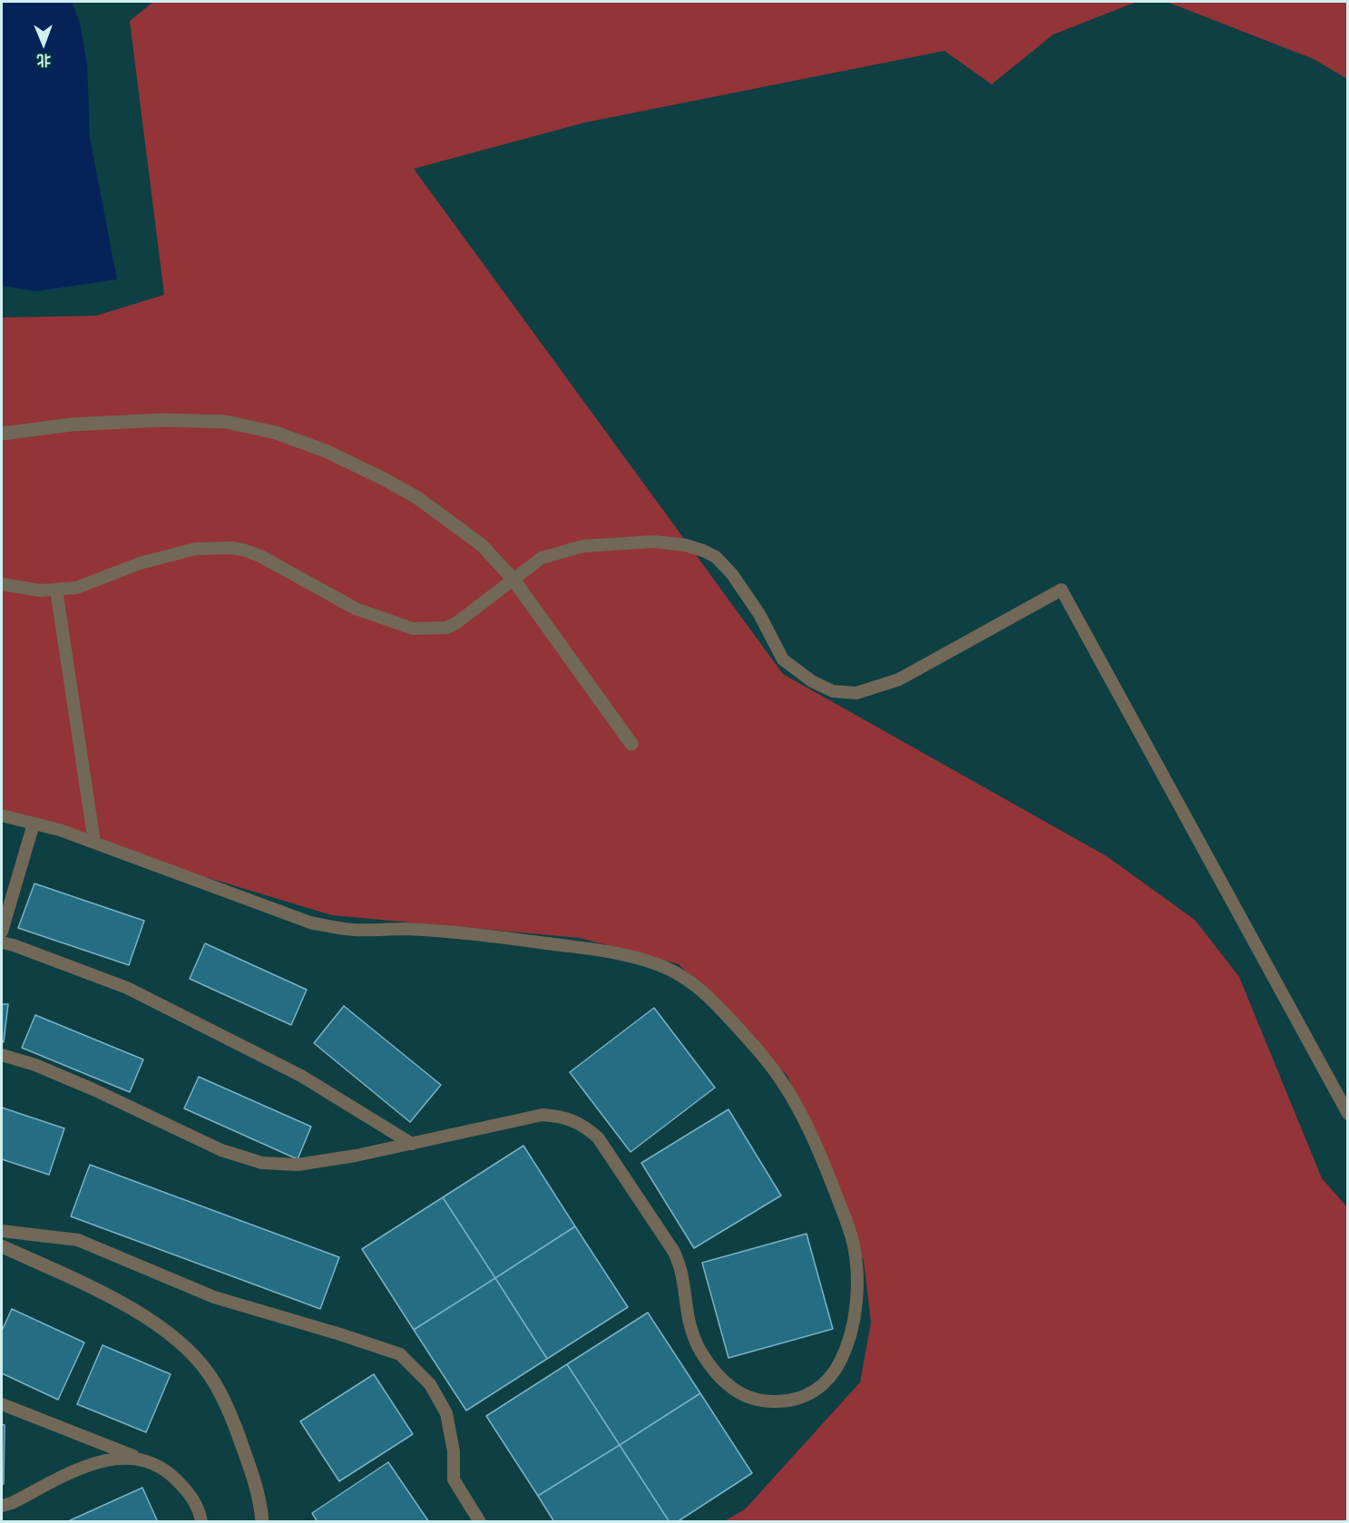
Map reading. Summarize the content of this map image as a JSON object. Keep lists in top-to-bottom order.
{
  "north": "bottom"
}
